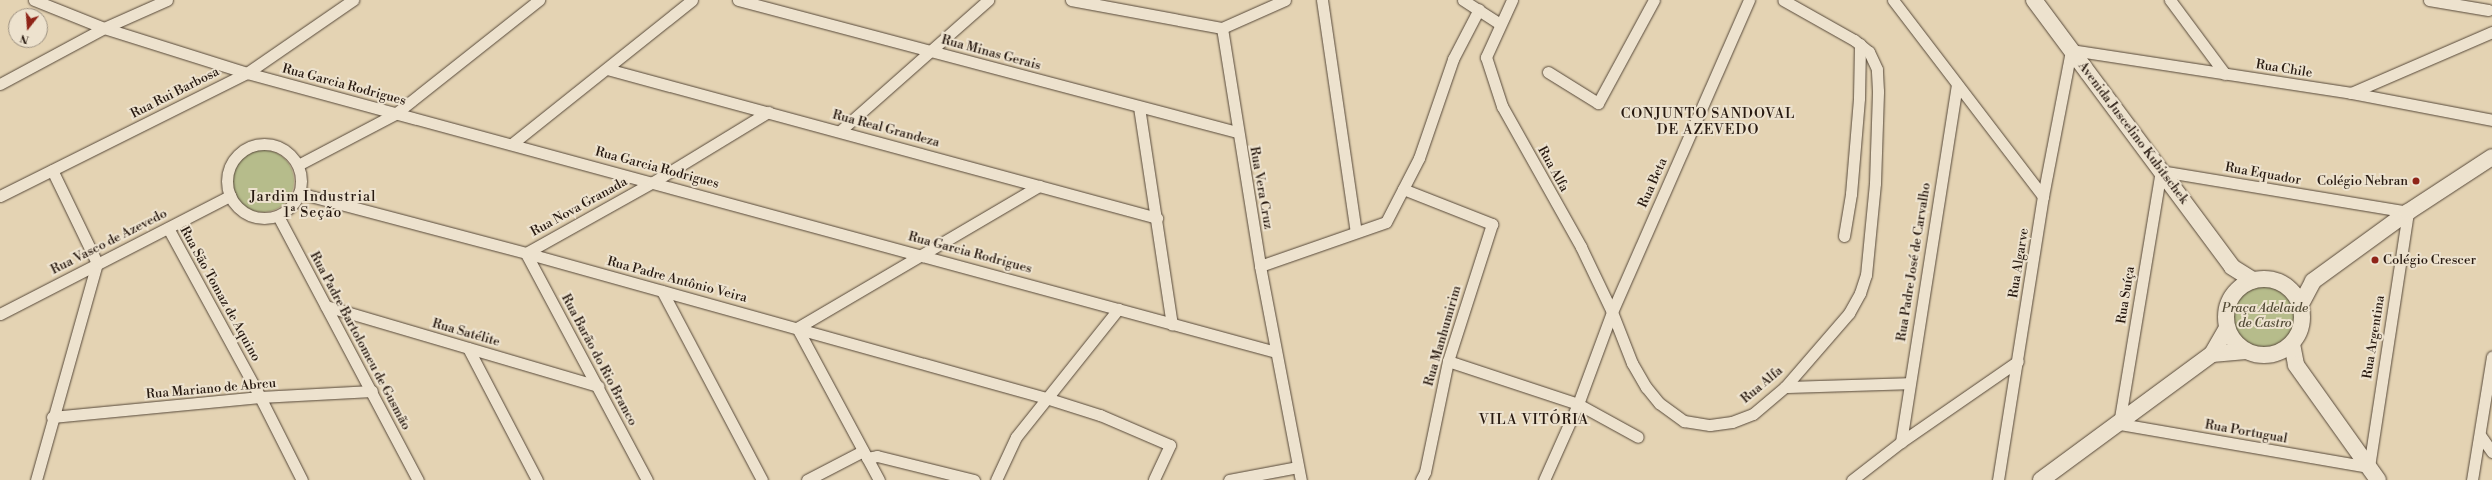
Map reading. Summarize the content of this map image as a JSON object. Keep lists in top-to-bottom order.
{
  "streets": {
    "street": [
      "Rua Minas Gerais",
      "Rua Chile",
      "Rua Garcia Rodrigues",
      "Rua Rui Barbosa",
      "Rua Real Grandeza",
      "Avenida Juscelino Kubitschek",
      "Rua Alfa",
      "Rua Equador",
      "Rua Beta",
      "Rua Vera Cruz",
      "Rua Nova Granada",
      "Rua Vasco de Azevedo",
      "Rua Padre José de Carvalho",
      "Rua Algarve",
      "Rua Padre Antônio Veira",
      "Rua São Tomaz de Aquino",
      "Rua Suíça",
      "Rua Satélite",
      "Rua Manhumirim",
      "Rua Argentina",
      "Rua Padre Bartolomeu de Gusmão",
      "Rua Barão do Rio Branco",
      "Rua Mariano de Abreu",
      "Rua Portugual"
    ]
  },
  "crossings": [
    ["Rua Minas Gerais", "Rua Vera Cruz"],
    ["Rua Chile", "Avenida Juscelino Kubitschek"],
    ["Rua Chile", "Rua Algarve"],
    ["Rua Garcia Rodrigues", "Rua Rui Barbosa"],
    ["Rua Garcia Rodrigues", "Rua Vera Cruz"],
    ["Rua Garcia Rodrigues", "Rua Nova Granada"],
    ["Rua Real Grandeza", "Rua Nova Granada"],
    ["Avenida Juscelino Kubitschek", "Rua Equador"],
    ["Avenida Juscelino Kubitschek", "Rua Algarve"],
    ["Avenida Juscelino Kubitschek", "Rua Suíça"],
    ["Rua Alfa", "Rua Beta"],
    ["Rua Equador", "Rua Suíça"],
    ["Rua Equador", "Rua Argentina"],
    ["Rua Nova Granada", "Rua Padre Antônio Veira"],
    ["Rua Nova Granada", "Rua Barão do Rio Branco"],
    ["Rua Vasco de Azevedo", "Rua Padre Antônio Veira"],
    ["Rua Vasco de Azevedo", "Rua São Tomaz de Aquino"],
    ["Rua Vasco de Azevedo", "Rua Padre Bartolomeu de Gusmão"],
    ["Rua Padre Antônio Veira", "Rua Padre Bartolomeu de Gusmão"],
    ["Rua Padre Antônio Veira", "Rua Barão do Rio Branco"],
    ["Rua São Tomaz de Aquino", "Rua Mariano de Abreu"],
    ["Rua Suíça", "Rua Portugual"],
    ["Rua Satélite", "Rua Padre Bartolomeu de Gusmão"],
    ["Rua Satélite", "Rua Barão do Rio Branco"],
    ["Rua Argentina", "Rua Portugual"],
    ["Rua Padre Bartolomeu de Gusmão", "Rua Mariano de Abreu"]
  ],
  "districts": ["CONJUNTO SANDOVAL DE AZEVEDO", "Jardim Industrial 1ª Seção", "VILA VITÓRIA"],
  "parks": ["Praça Adelaide de Castro"],
  "places": ["Colégio Nebran", "Colégio Crescer"],
  "north": "bottom"
}
